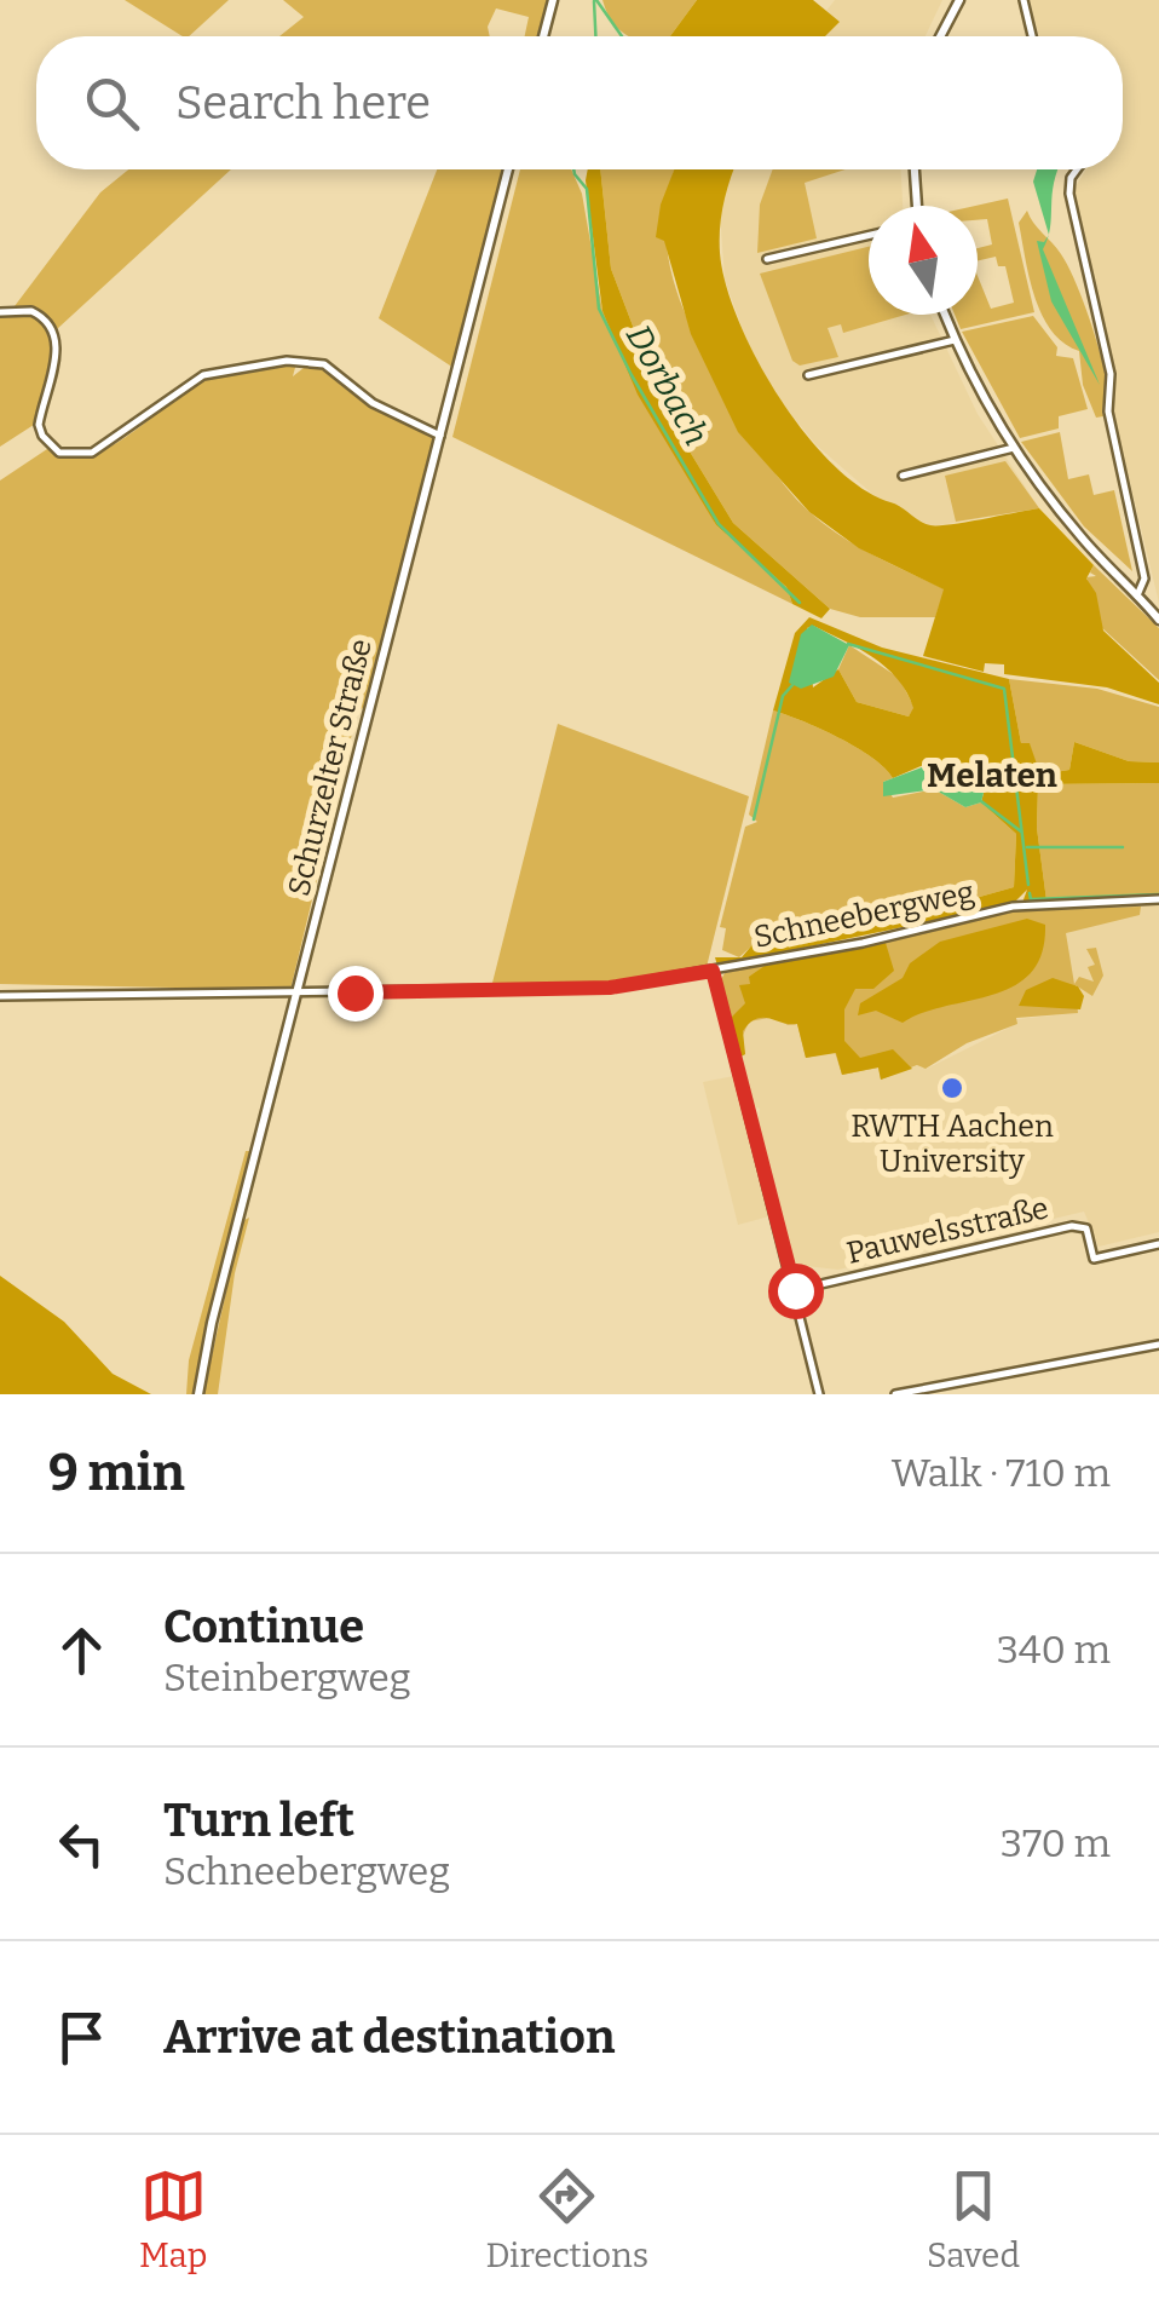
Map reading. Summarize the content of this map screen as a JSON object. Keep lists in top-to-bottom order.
{
  "streets": {
    "street": ["Schurzelter Straße", "Schneebergweg", "Pauwelsstraße"]
  },
  "crossings": [
    ["Schurzelter Straße", "Schneebergweg"]
  ],
  "districts": ["Melaten"],
  "water": ["Dorbach"],
  "places": ["RWTH Aachen University"],
  "north": "top",
  "page": {
    "search": "Search here",
    "heading": ["9 min", "Walk · 710 m"],
    "list": [
      ["Continue", "Steinbergweg", "340 m"],
      ["Turn left", "Schneebergweg", "370 m"],
      "Arrive at destination"
    ],
    "nav": ["Map", "Directions", "Saved"]
  }
}
